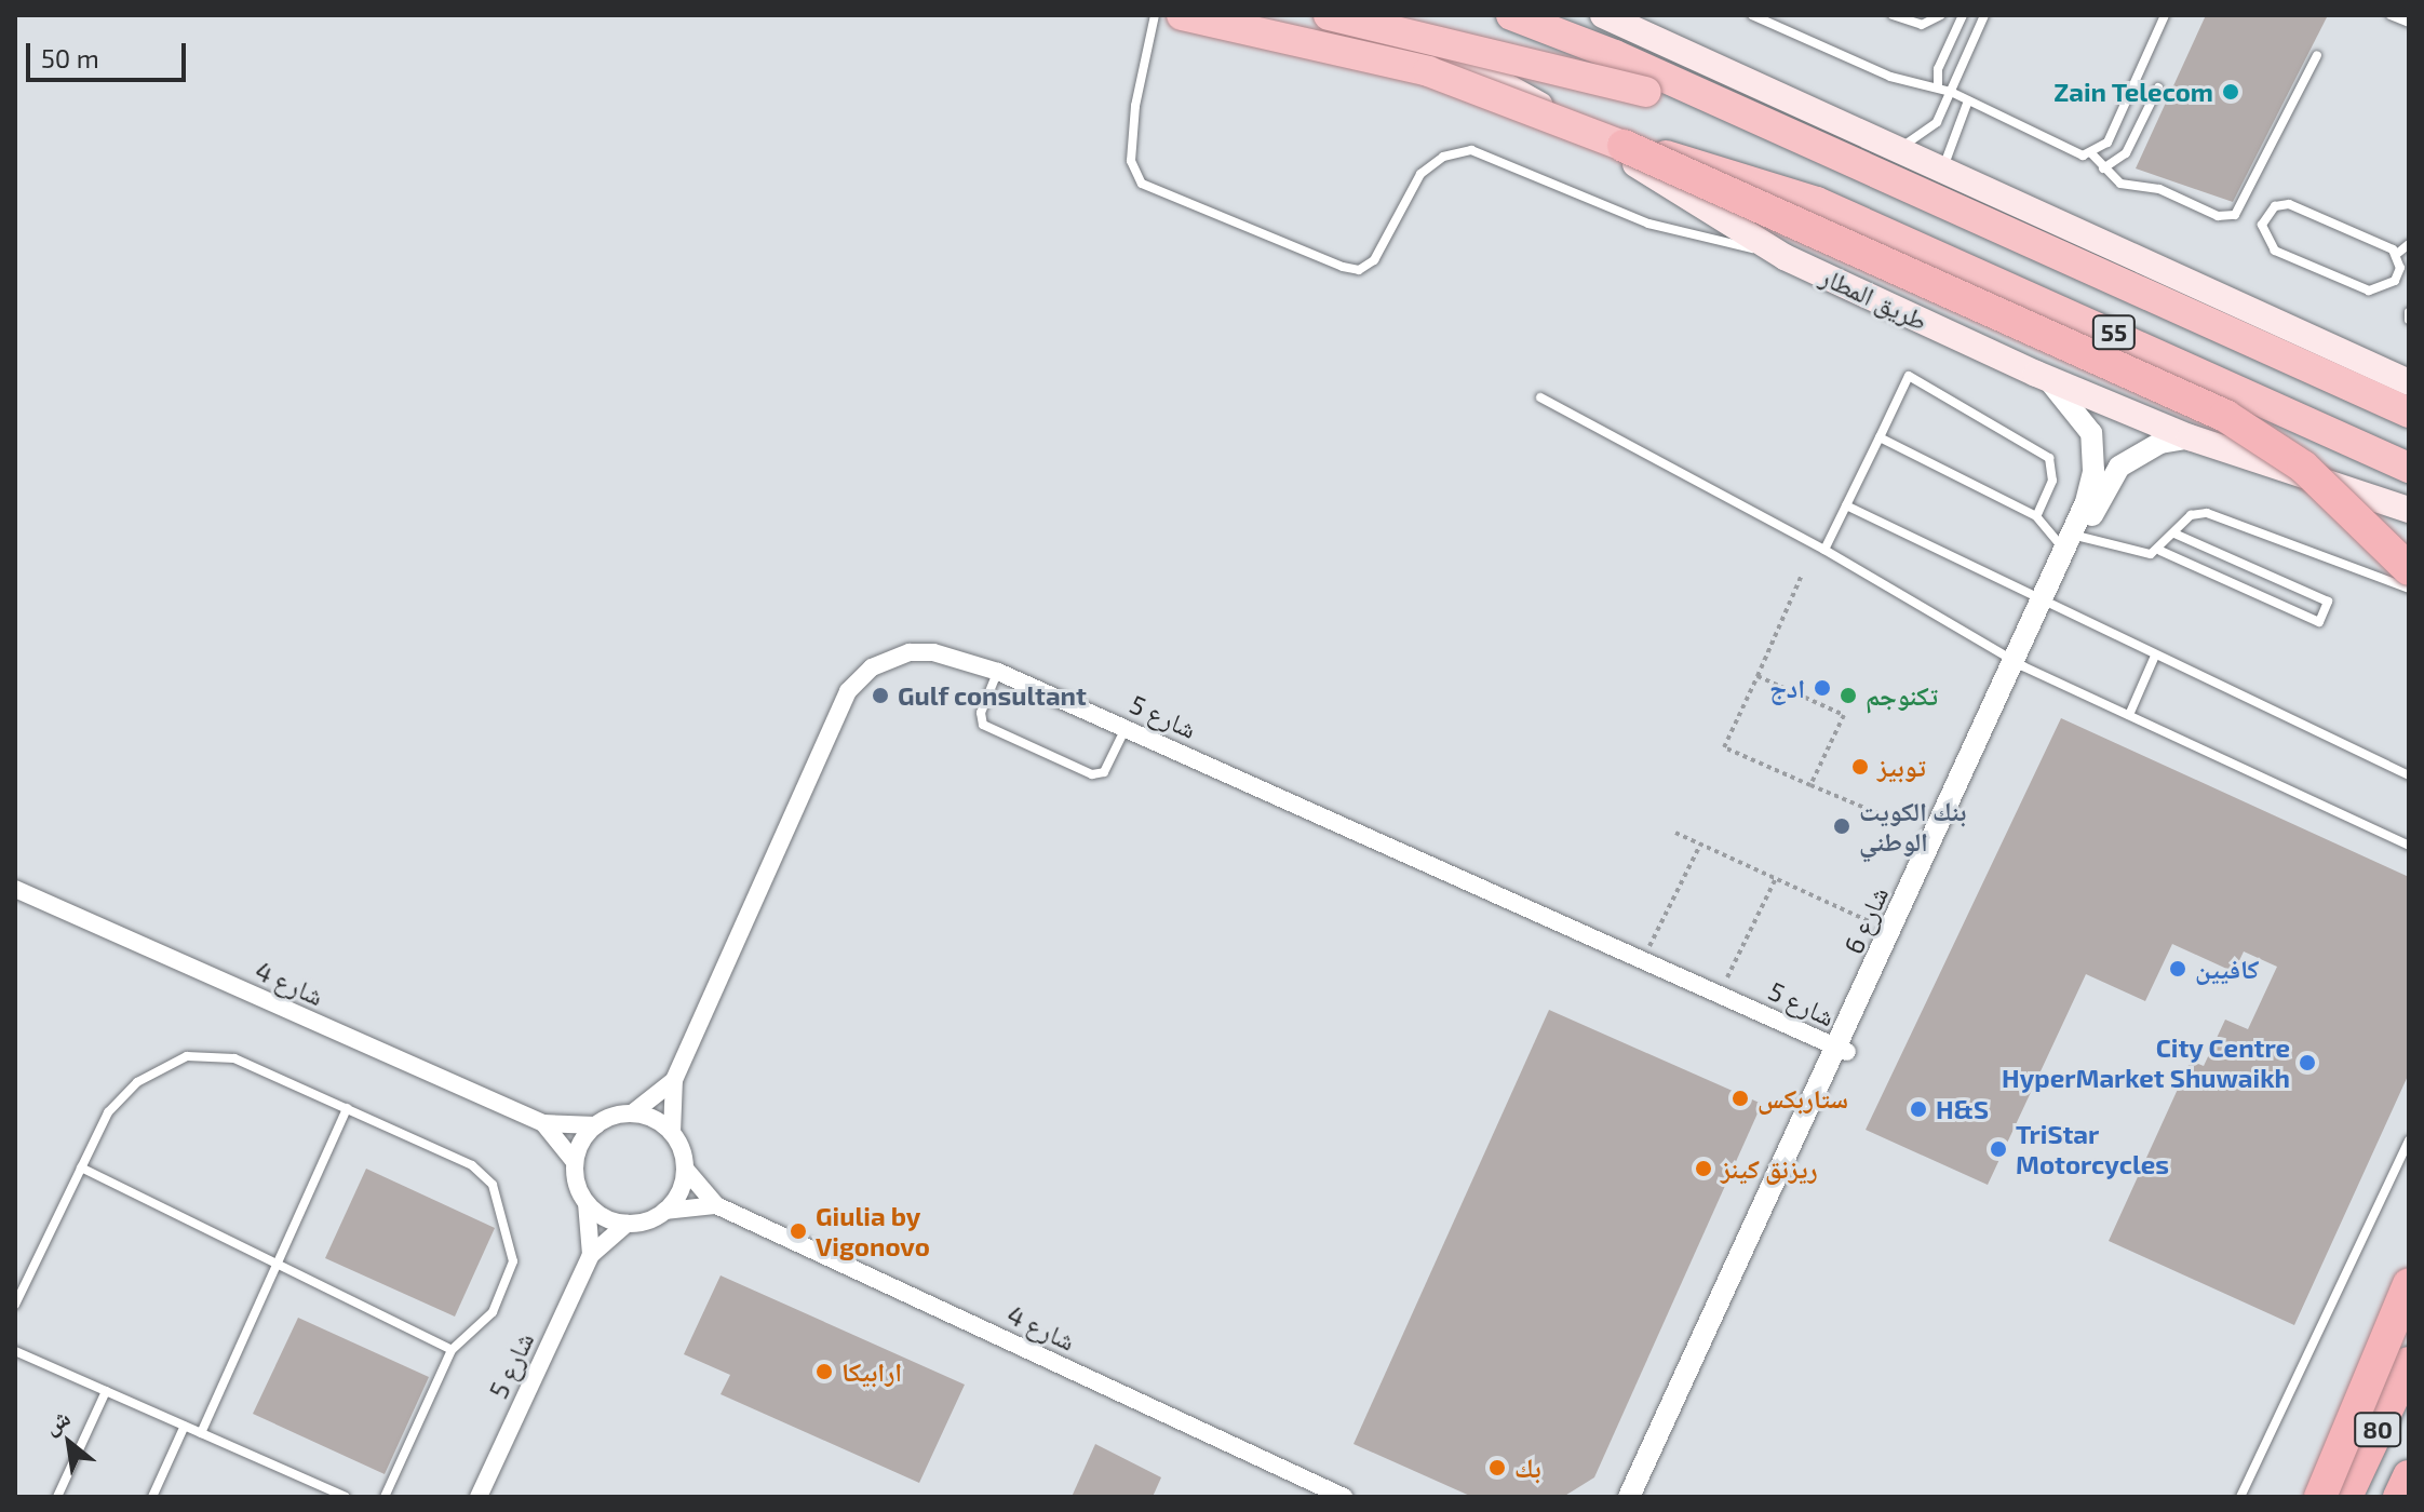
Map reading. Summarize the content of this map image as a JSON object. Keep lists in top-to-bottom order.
{
  "streets": {
    "highway": ["55", "80"],
    "main road": ["طريق المطار"],
    "street": ["شارع 5", "شارع 6", "شارع 4"]
  },
  "crossings": [
    ["طريق المطار", "شارع 6"],
    ["شارع 5", "شارع 6"],
    ["شارع 5", "شارع 4"]
  ],
  "places": [
    "Zain Telecom",
    "ادج",
    "Gulf consultant",
    "تكنوجم",
    "توبيز",
    "بنك الكويت الوطني",
    "كافيين",
    "City Centre HyperMarket Shuwaikh",
    "ستاربكس",
    "H&S",
    "TriStar Motorcycles",
    "ريزنق كينز",
    "Giulia by Vigonovo",
    "ارابيكا",
    "بك"
  ],
  "scale_bar": "50 m",
  "north": "top left"
}
